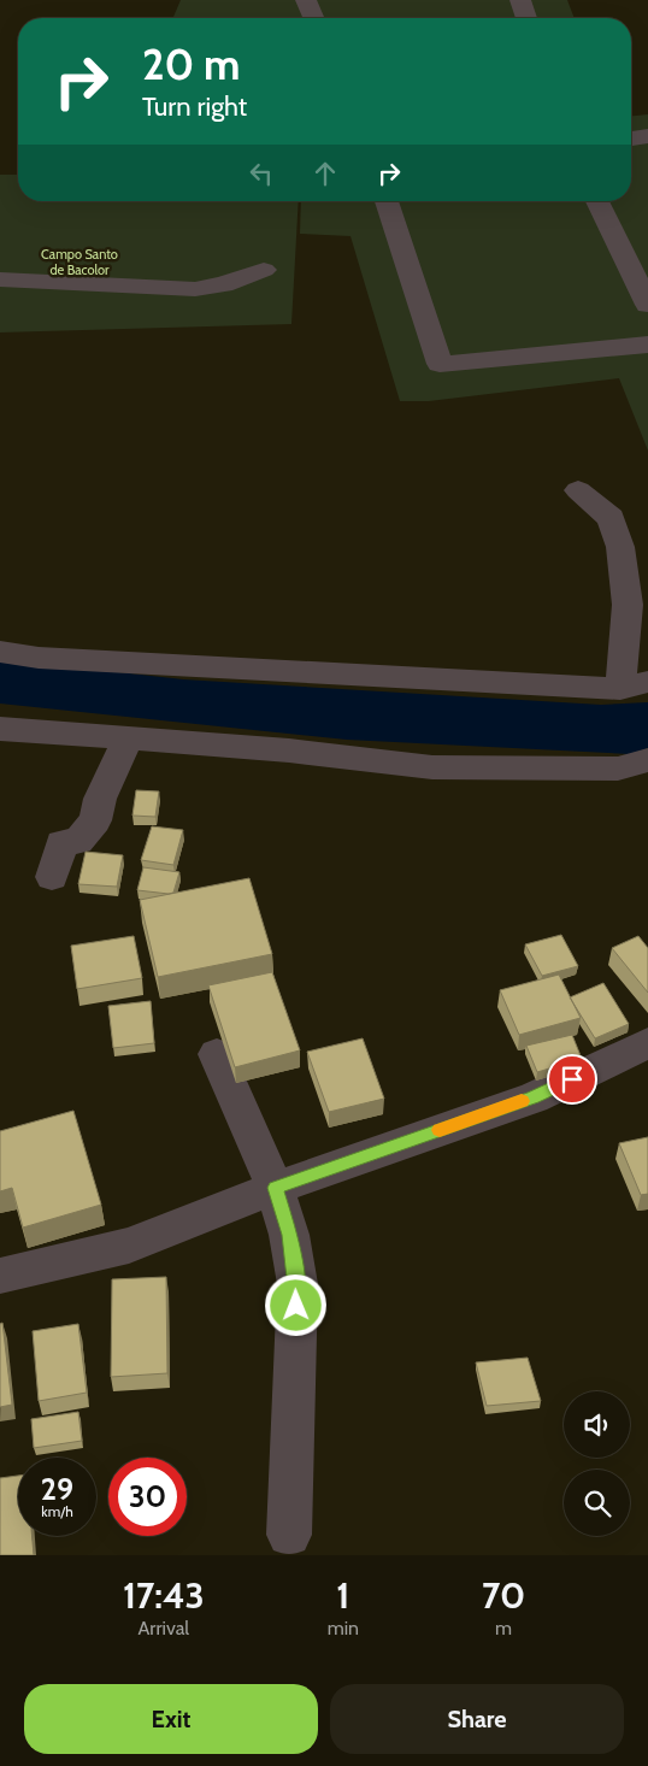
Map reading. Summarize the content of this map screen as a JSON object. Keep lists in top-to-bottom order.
{
  "parks": ["Campo Santo de Bacolor"],
  "page": {
    "turn": ["20 m", "Turn right"],
    "speed": "29 km/h",
    "limit": "30",
    "eta": [
      "17:43",
      "Arrival",
      "1",
      "min",
      "70",
      "m"
    ],
    "buttons": ["Exit", "Share"]
  }
}
